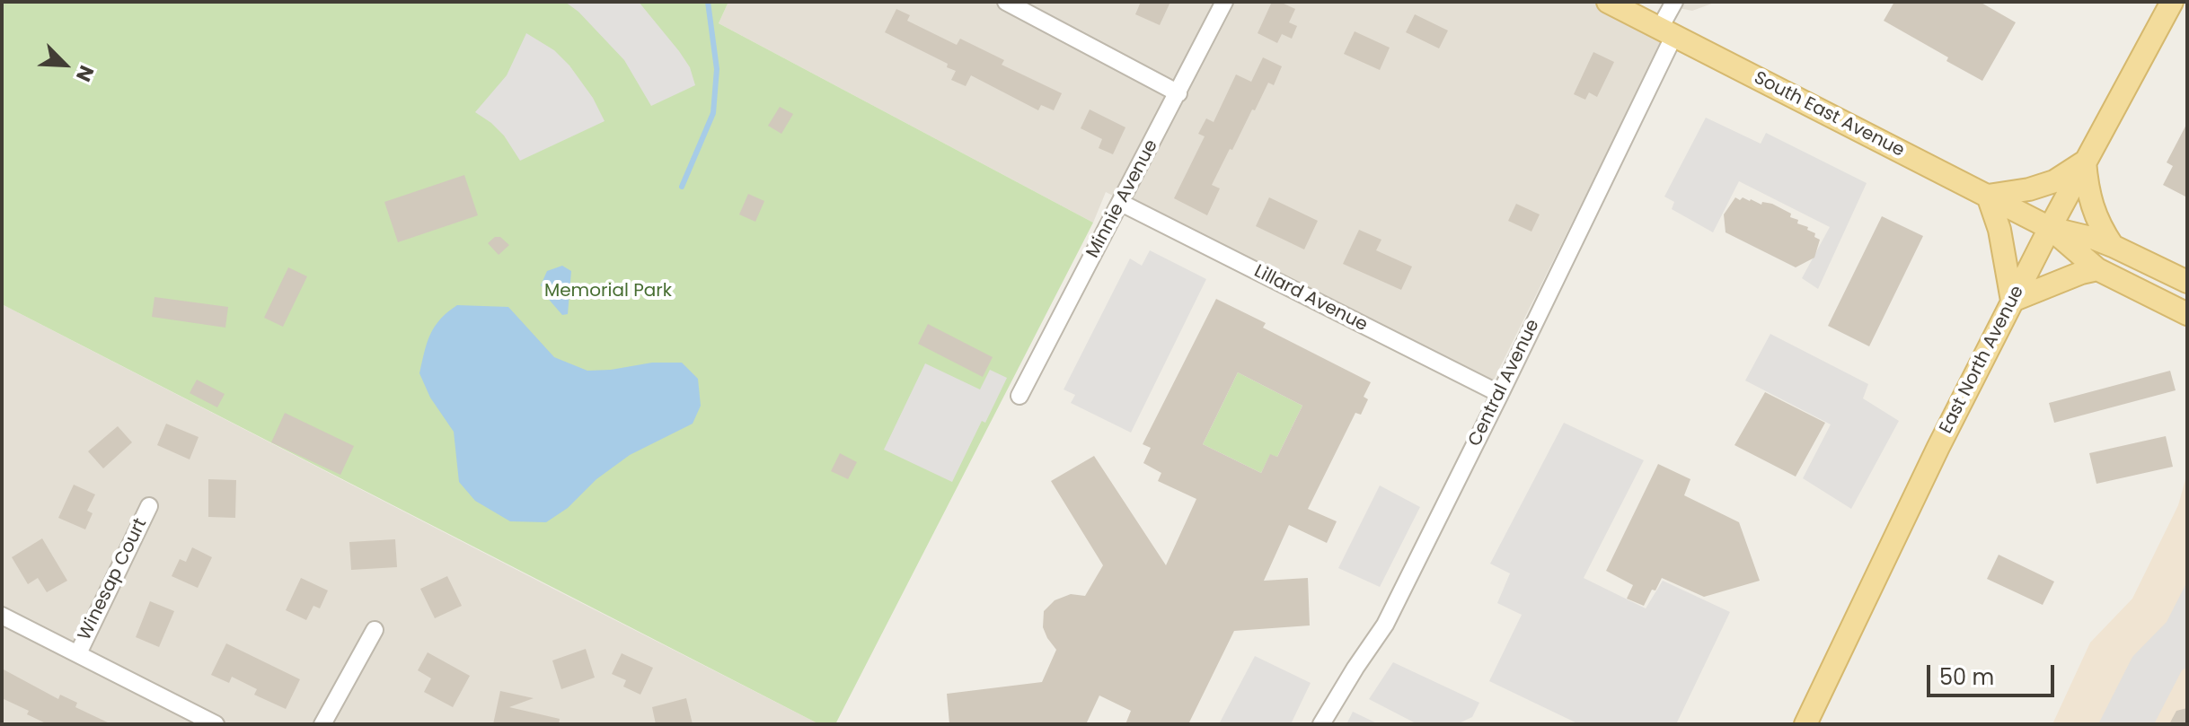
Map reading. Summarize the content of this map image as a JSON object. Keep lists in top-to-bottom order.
{
  "streets": {
    "main road": ["South East Avenue", "East North Avenue"],
    "street": [
      "Minnie Avenue",
      "Lillard Avenue",
      "Central Avenue",
      "Winesap Court"
    ]
  },
  "crossings": [
    ["South East Avenue", "East North Avenue"],
    ["South East Avenue", "Central Avenue"],
    ["Minnie Avenue", "Lillard Avenue"],
    ["Lillard Avenue", "Central Avenue"]
  ],
  "parks": ["Memorial Park"],
  "scale_bar": "50 m",
  "north": "bottom right"
}
